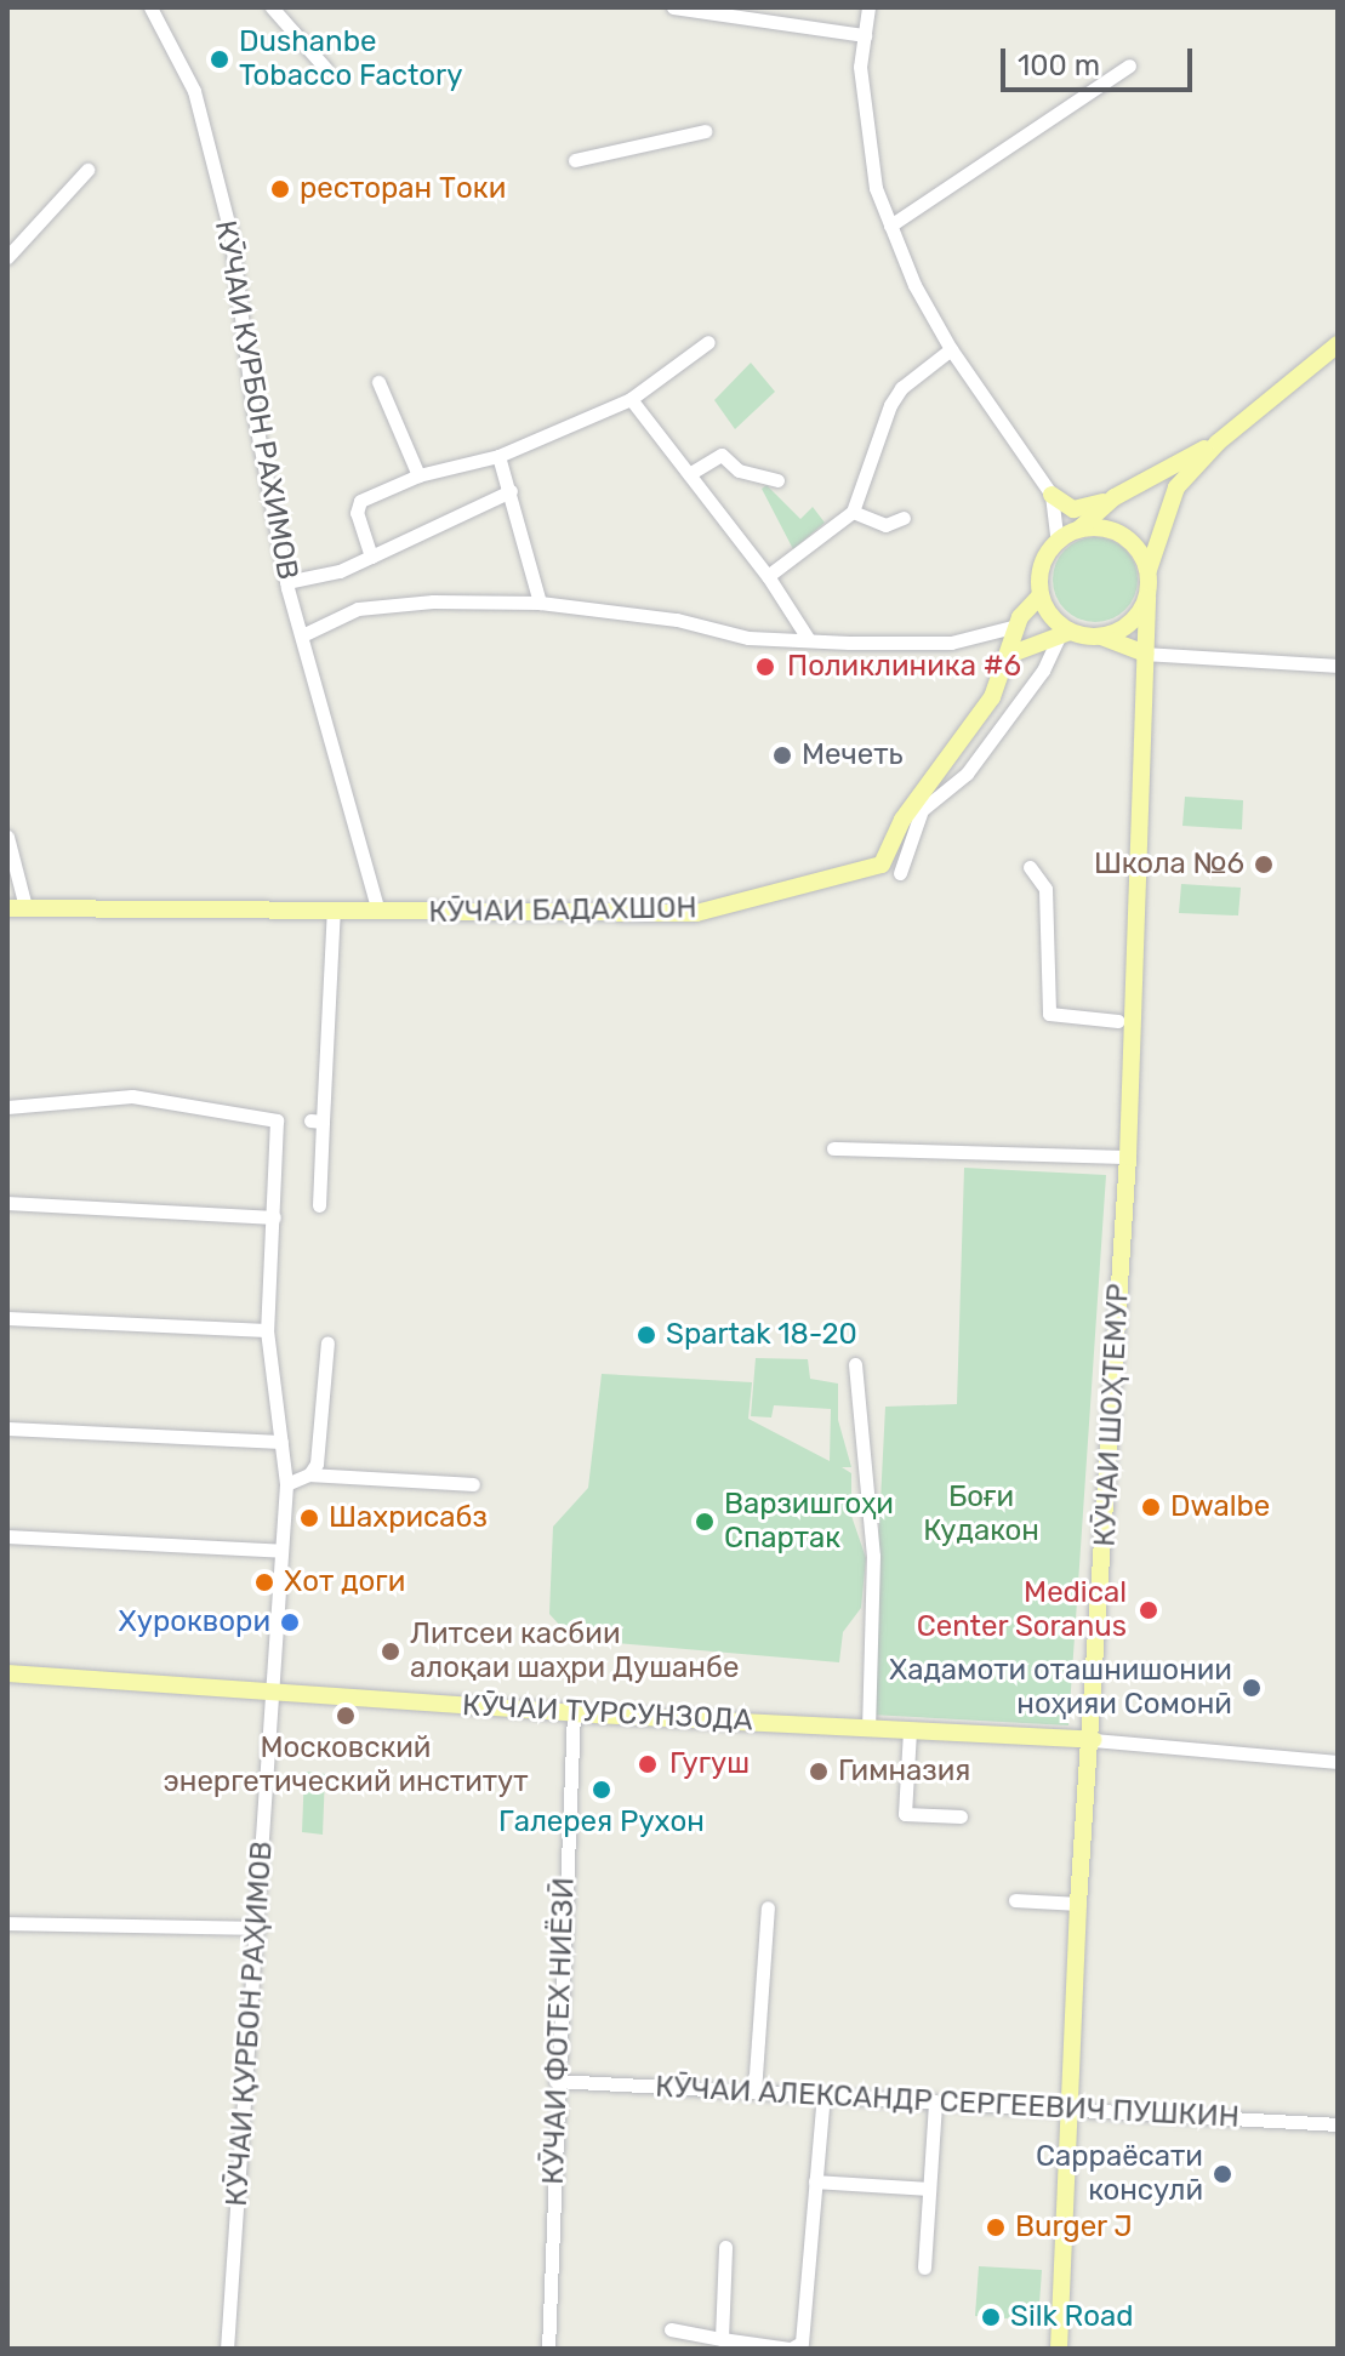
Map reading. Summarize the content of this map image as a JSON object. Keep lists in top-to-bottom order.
{
  "streets": {
    "main road": ["КӮЧАИ БАДАХШОН", "КӮЧАИ ШОҲТЕМУР", "КӮЧАИ ТУРСУНЗОДА"],
    "street": [
      "КӮЧАИ КУРБОН РАХИМОВ",
      "КӮЧАИ ҚУРБОН РАҲИМОВ",
      "КӮЧАИ ФОТЕХ НИЁЗӢ",
      "КӮЧАИ АЛЕКСАНДР СЕРГЕЕВИЧ ПУШКИН"
    ]
  },
  "crossings": [
    ["КӮЧАИ КУРБОН РАХИМОВ", "КӮЧАИ БАДАХШОН"],
    ["КӮЧАИ БАДАХШОН", "КӮЧАИ ШОҲТЕМУР"],
    ["КӮЧАИ ШОҲТЕМУР", "КӮЧАИ ТУРСУНЗОДА"],
    ["КӮЧАИ ШОҲТЕМУР", "КӮЧАИ АЛЕКСАНДР СЕРГЕЕВИЧ ПУШКИН"],
    ["КӮЧАИ ТУРСУНЗОДА", "КӮЧАИ ҚУРБОН РАҲИМОВ"],
    ["КӮЧАИ ТУРСУНЗОДА", "КӮЧАИ ФОТЕХ НИЁЗӢ"],
    ["КӮЧАИ ФОТЕХ НИЁЗӢ", "КӮЧАИ АЛЕКСАНДР СЕРГЕЕВИЧ ПУШКИН"]
  ],
  "parks": ["Боғи Кудакон"],
  "places": [
    "Dushanbe Tobacco Factory",
    "ресторан Токи",
    "Поликлиника #6",
    "Мечеть",
    "Школа №6",
    "Spartak 18-20",
    "Dwalbe",
    "Шахрисабз",
    "Варзишгоҳи Спартак",
    "Хот доги",
    "Medical Center Soranus",
    "Хуроквори",
    "Литсеи касбии алоқаи шаҳри Душанбе",
    "Хадамоти оташнишонии ноҳияи Сомонӣ",
    "Московский энергетический институт",
    "Гугуш",
    "Гимназия",
    "Галерея Рухон",
    "Сарраёсати консулӣ",
    "Burger J",
    "Silk Road"
  ],
  "scale_bar": "100 m"
}
